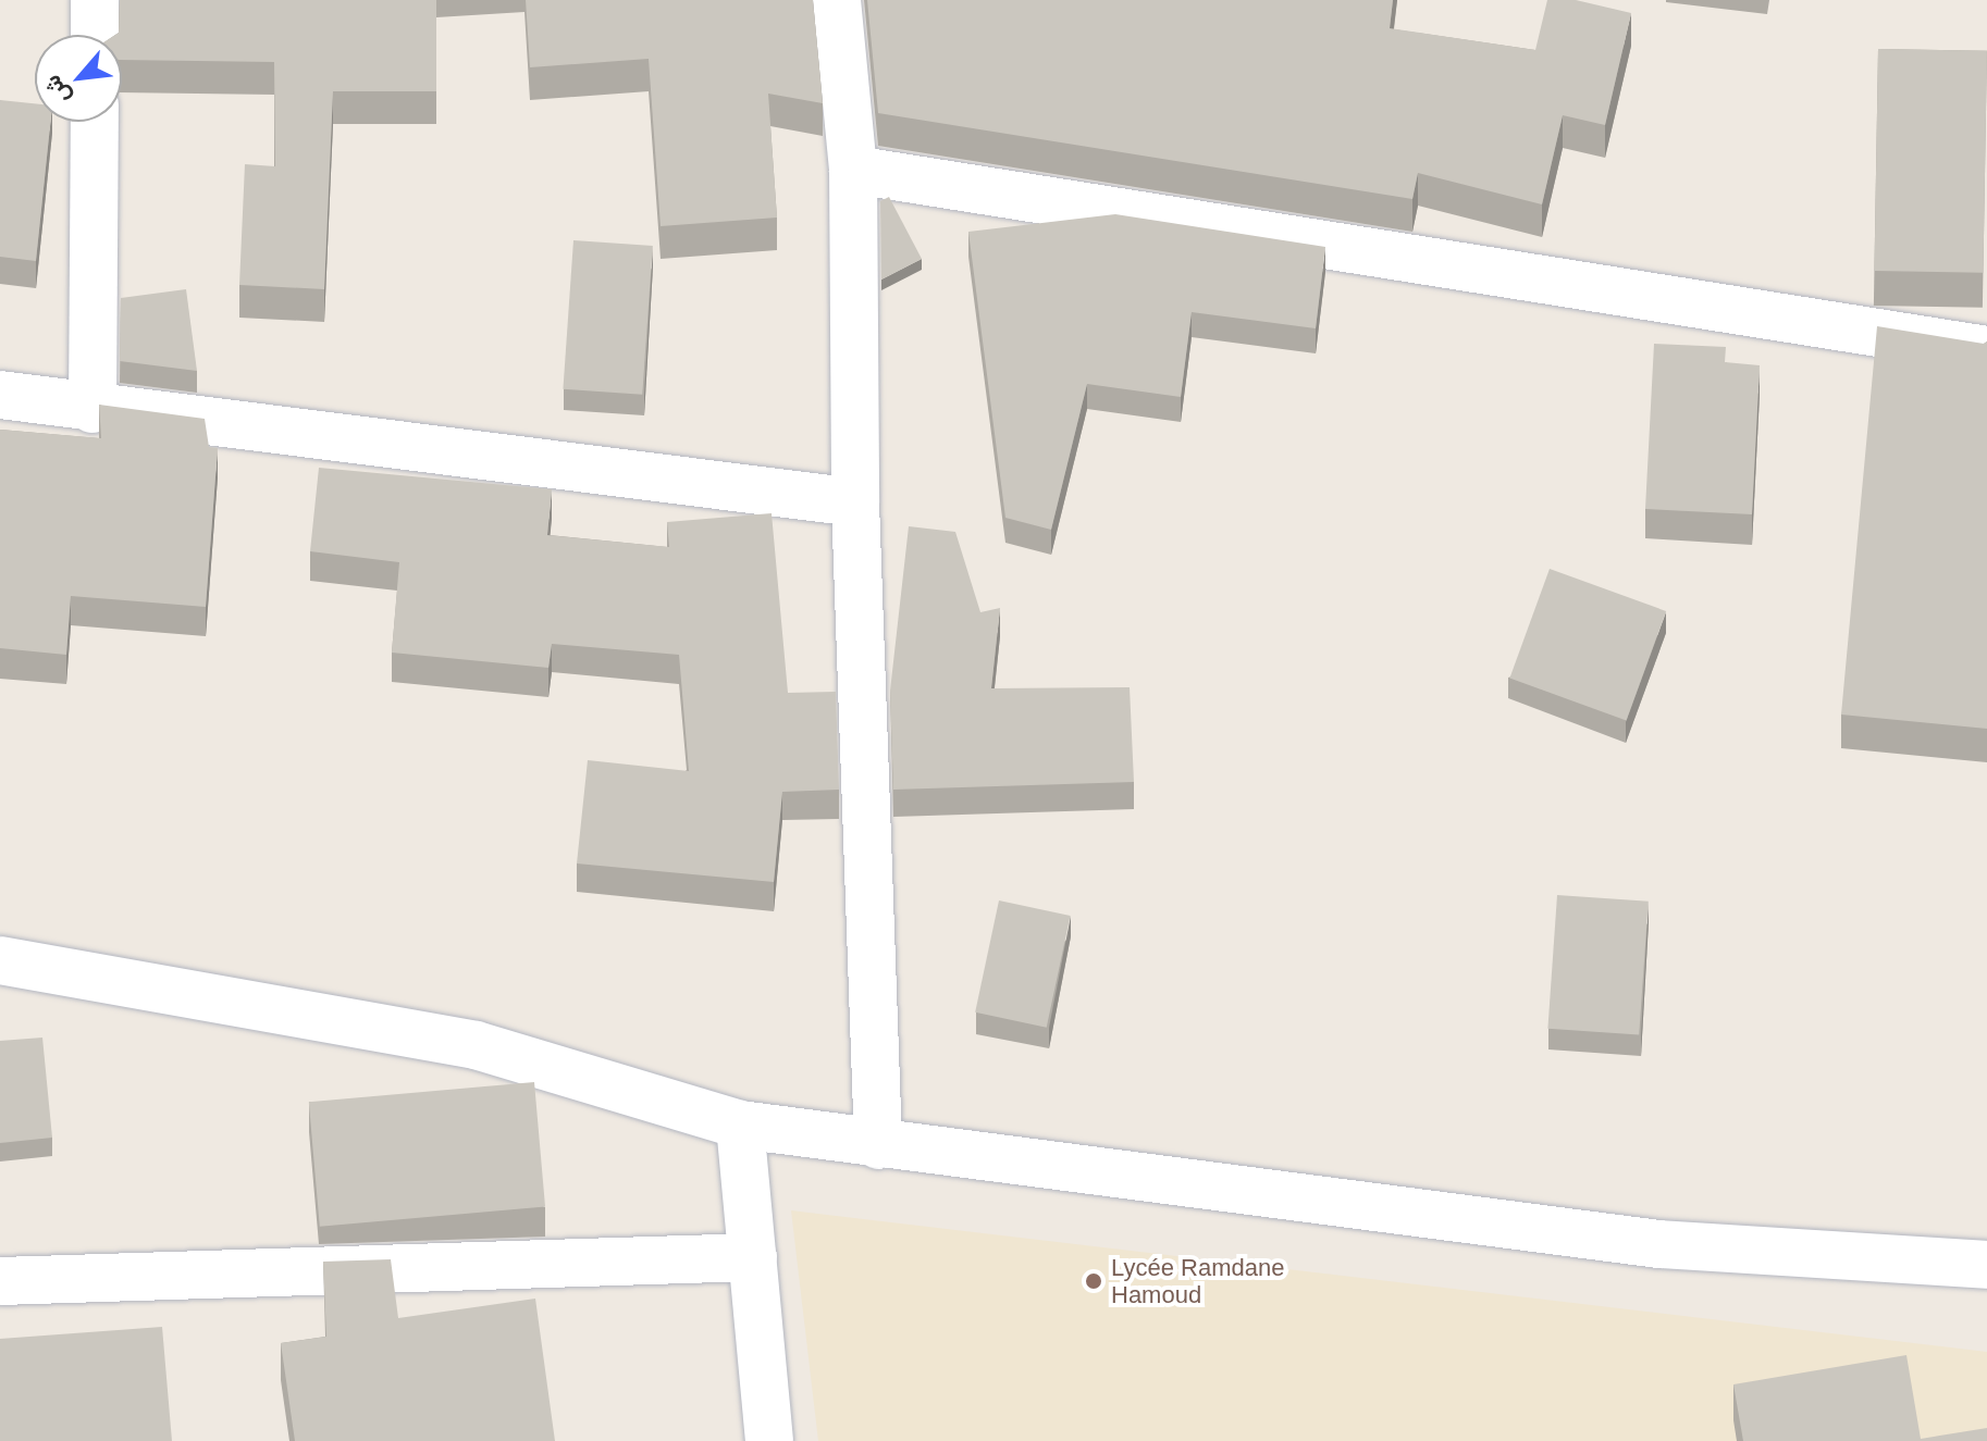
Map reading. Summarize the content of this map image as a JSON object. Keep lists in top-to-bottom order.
{
  "places": ["Lycée Ramdane Hamoud"],
  "north": "bottom left"
}
